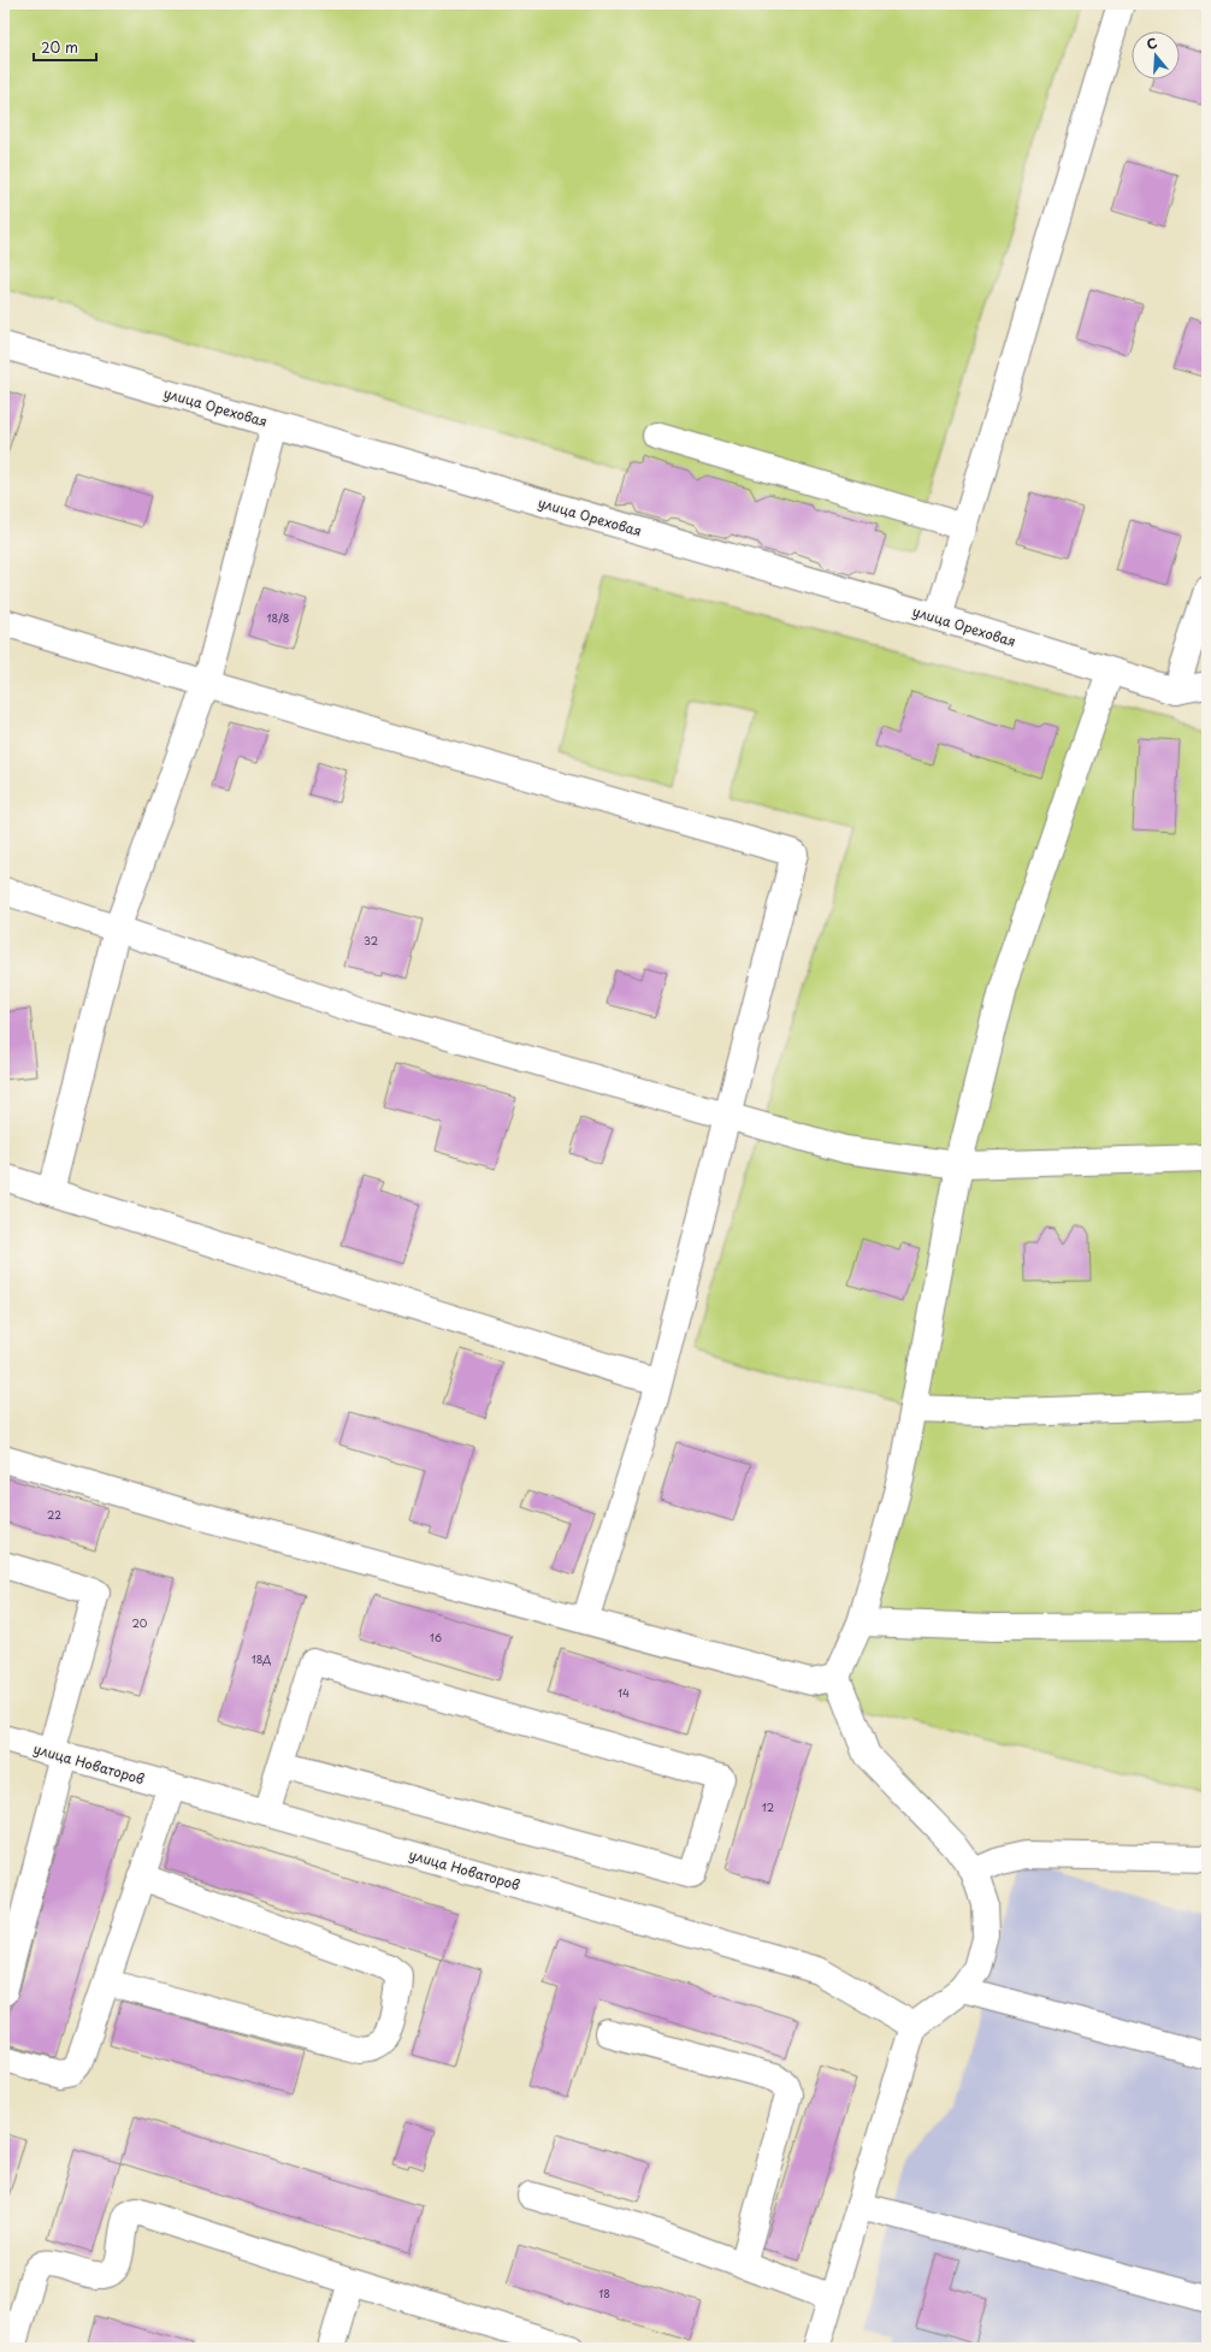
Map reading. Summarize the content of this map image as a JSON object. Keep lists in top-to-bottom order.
{
  "streets": {
    "street": ["улица Ореховая", "улица Новаторов"]
  },
  "house_numbers": [
    "18/8",
    "32",
    "22",
    "20",
    "16",
    "18Д",
    "14",
    "12",
    "18"
  ],
  "scale_bar": "20 m",
  "north": "top"
}
